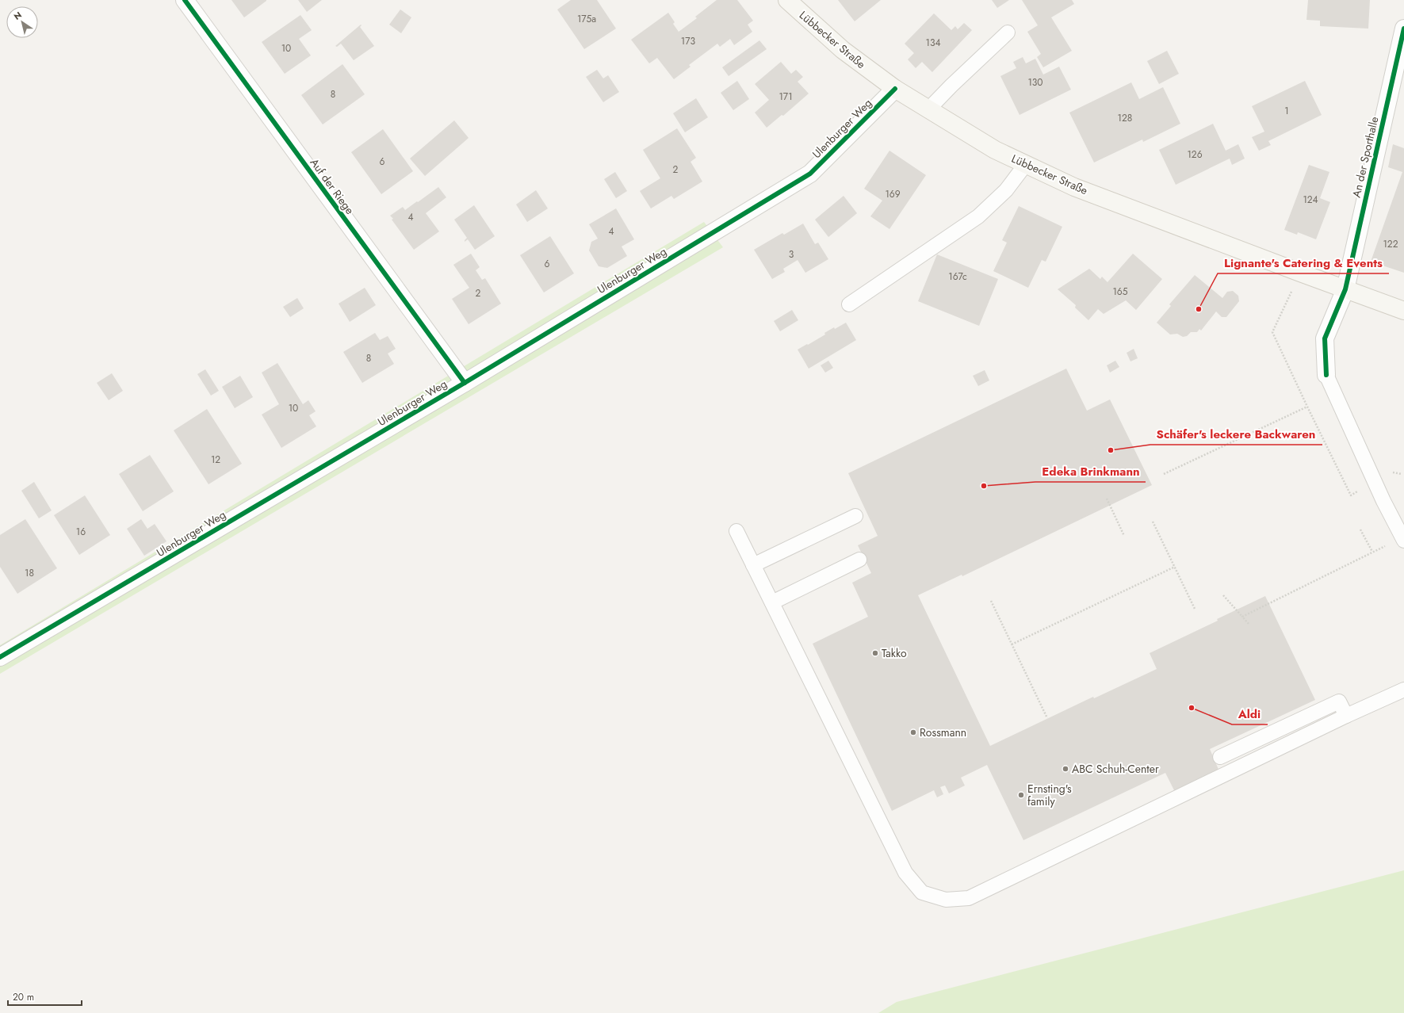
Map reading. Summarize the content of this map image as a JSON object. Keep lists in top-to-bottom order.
{
  "streets": {
    "main road": ["Lübbecker Straße"],
    "street": ["Ulenburger Weg", "An der Sporthalle", "Auf der Riege"]
  },
  "crossings": [
    ["Lübbecker Straße", "Ulenburger Weg"],
    ["Lübbecker Straße", "An der Sporthalle"],
    ["Ulenburger Weg", "Auf der Riege"]
  ],
  "places": [
    "Lignante's Catering & Events",
    "Schäfer's leckere Backwaren",
    "Edeka Brinkmann",
    "Takko",
    "Aldi",
    "Rossmann",
    "ABC Schuh-Center",
    "Ernsting's family"
  ],
  "house_numbers": [
    "175a",
    "173",
    "134",
    "10",
    "130",
    "8",
    "171",
    "1",
    "128",
    "126",
    "6",
    "2",
    "169",
    "124",
    "4",
    "4",
    "122",
    "3",
    "6",
    "167c",
    "165",
    "2",
    "8",
    "10",
    "12",
    "16",
    "18"
  ],
  "scale_bar": "20 m",
  "north": "top left"
}
